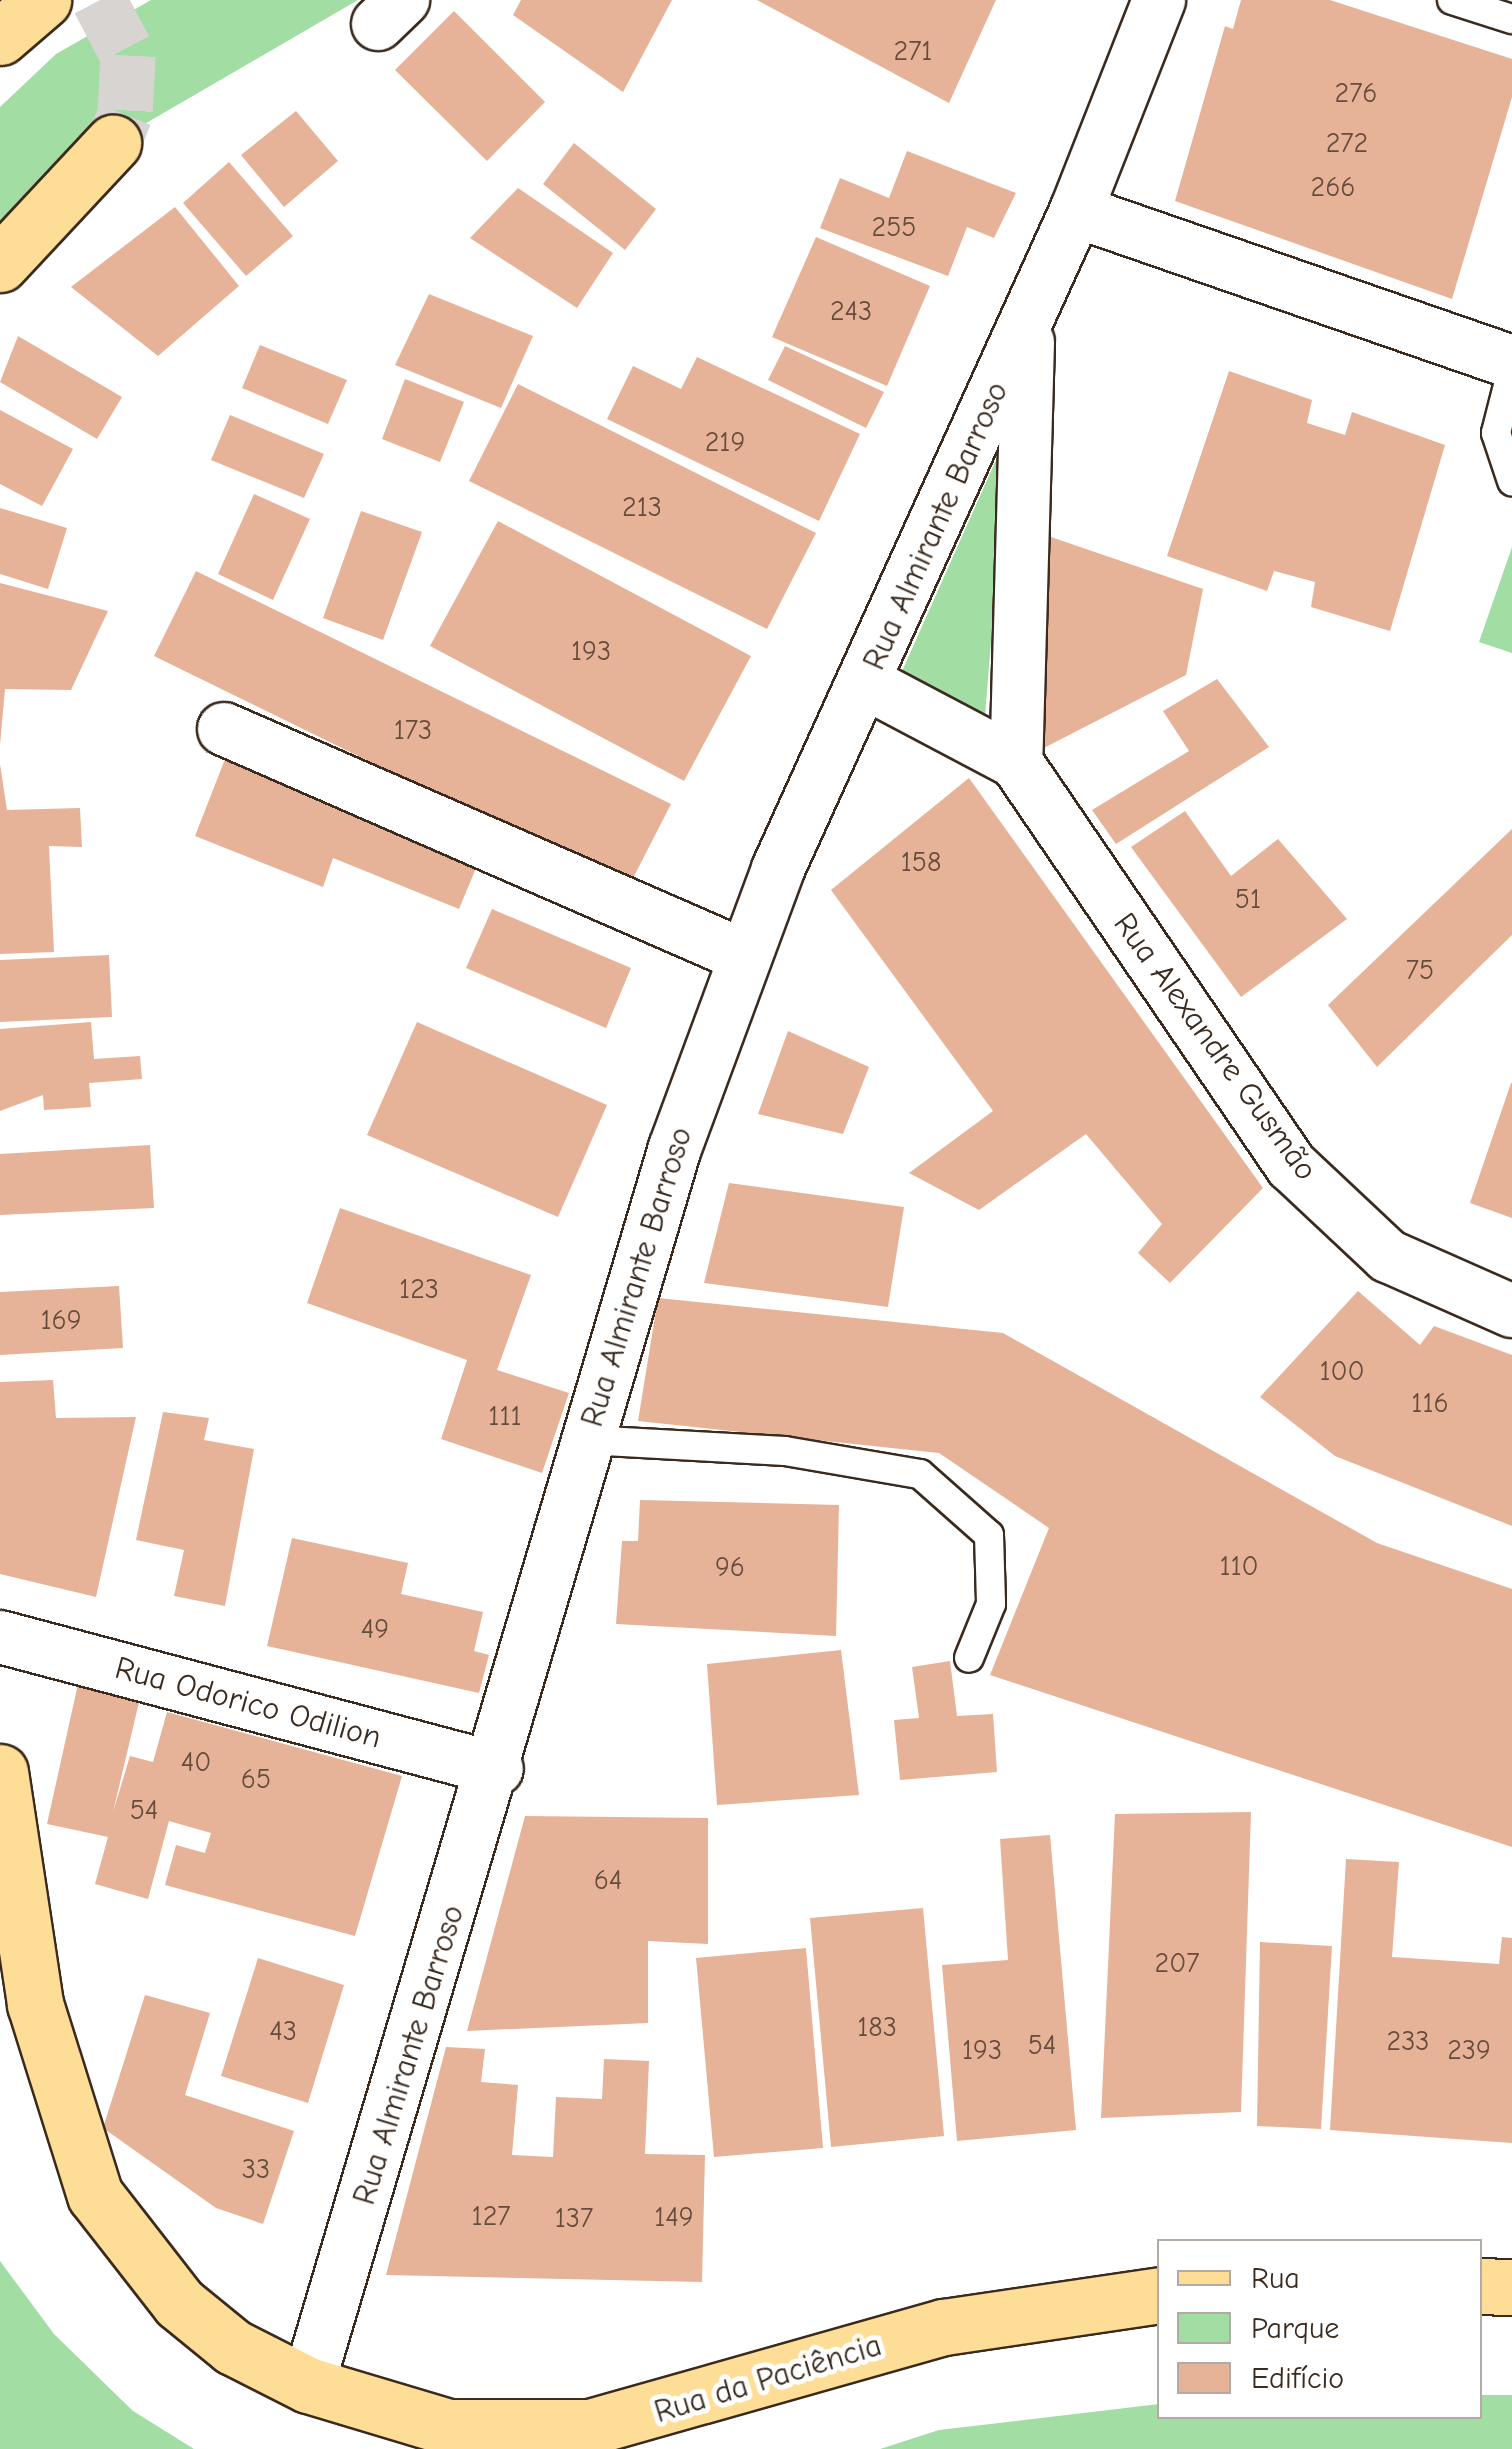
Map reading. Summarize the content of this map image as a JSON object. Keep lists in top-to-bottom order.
{
  "streets": {
    "main road": ["Rua da Paciência"],
    "street": ["Rua Almirante Barroso", "Rua Alexandre Gusmão", "Rua Odorico Odilion"]
  },
  "crossings": [
    ["Rua Almirante Barroso", "Rua Alexandre Gusmão"],
    ["Rua Almirante Barroso", "Rua Odorico Odilion"],
    ["Rua Almirante Barroso", "Rua da Paciência"]
  ],
  "house_numbers": [
    "271",
    "276",
    "272",
    "266",
    "255",
    "243",
    "219",
    "213",
    "193",
    "173",
    "158",
    "51",
    "75",
    "123",
    "169",
    "100",
    "116",
    "111",
    "110",
    "96",
    "49",
    "40",
    "65",
    "54",
    "64",
    "207",
    "183",
    "43",
    "233",
    "54",
    "193",
    "239",
    "33",
    "127",
    "149",
    "137"
  ],
  "legend": ["Rua", "Parque", "Edifício"]
}
